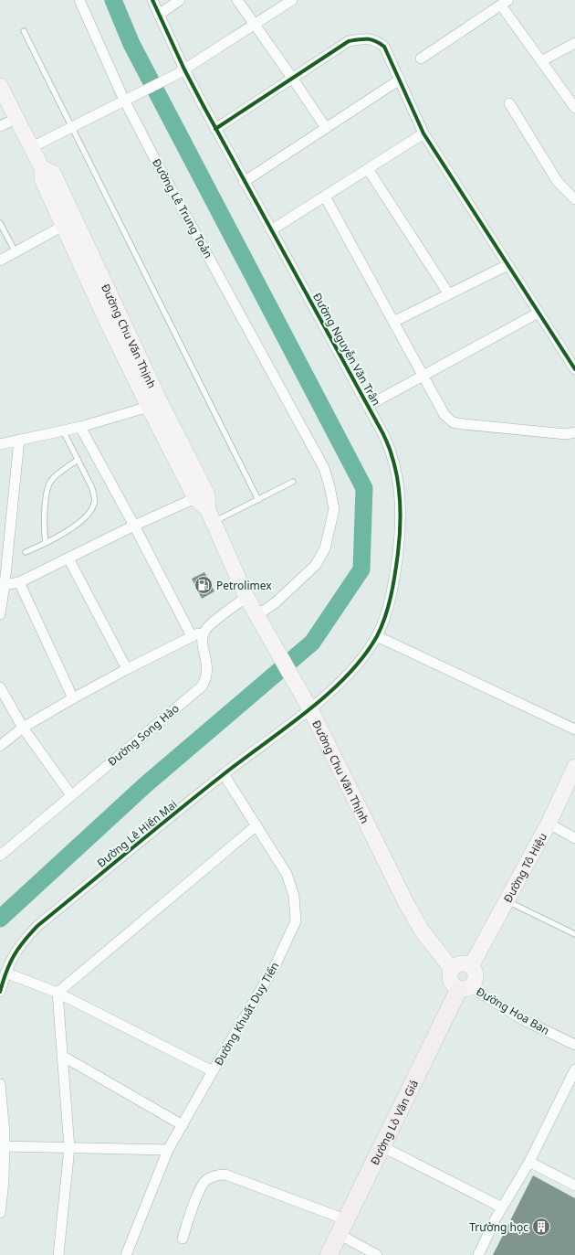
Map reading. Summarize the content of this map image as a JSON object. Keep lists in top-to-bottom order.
{
  "streets": {
    "highway": ["Đường Lò Văn Giá"],
    "main road": ["Đường Chu Văn Thịnh", "Đường Tô Hiệu"],
    "street": [
      "Đường Lê Trung Toản",
      "Đường Nguyễn Văn Trân",
      "Đường Song Hào",
      "Đường Lê Hiến Mai",
      "Đường Hoa Ban",
      "Đường Khuất Duy Tiến"
    ]
  },
  "crossings": [
    ["Đường Lê Trung Toản", "Đường Chu Văn Thịnh"],
    ["Đường Chu Văn Thịnh", "Đường Nguyễn Văn Trân"],
    ["Đường Chu Văn Thịnh", "Đường Lê Hiến Mai"],
    ["Đường Chu Văn Thịnh", "Đường Tô Hiệu"],
    ["Đường Chu Văn Thịnh", "Đường Hoa Ban"],
    ["Đường Chu Văn Thịnh", "Đường Lò Văn Giá"],
    ["Đường Nguyễn Văn Trân", "Đường Lê Hiến Mai"],
    ["Đường Lê Hiến Mai", "Đường Khuất Duy Tiến"],
    ["Đường Tô Hiệu", "Đường Hoa Ban"],
    ["Đường Tô Hiệu", "Đường Lò Văn Giá"],
    ["Đường Hoa Ban", "Đường Lò Văn Giá"]
  ],
  "places": {
    "fuel station": ["Petrolimex"],
    "building": ["Trường học"]
  }
}
